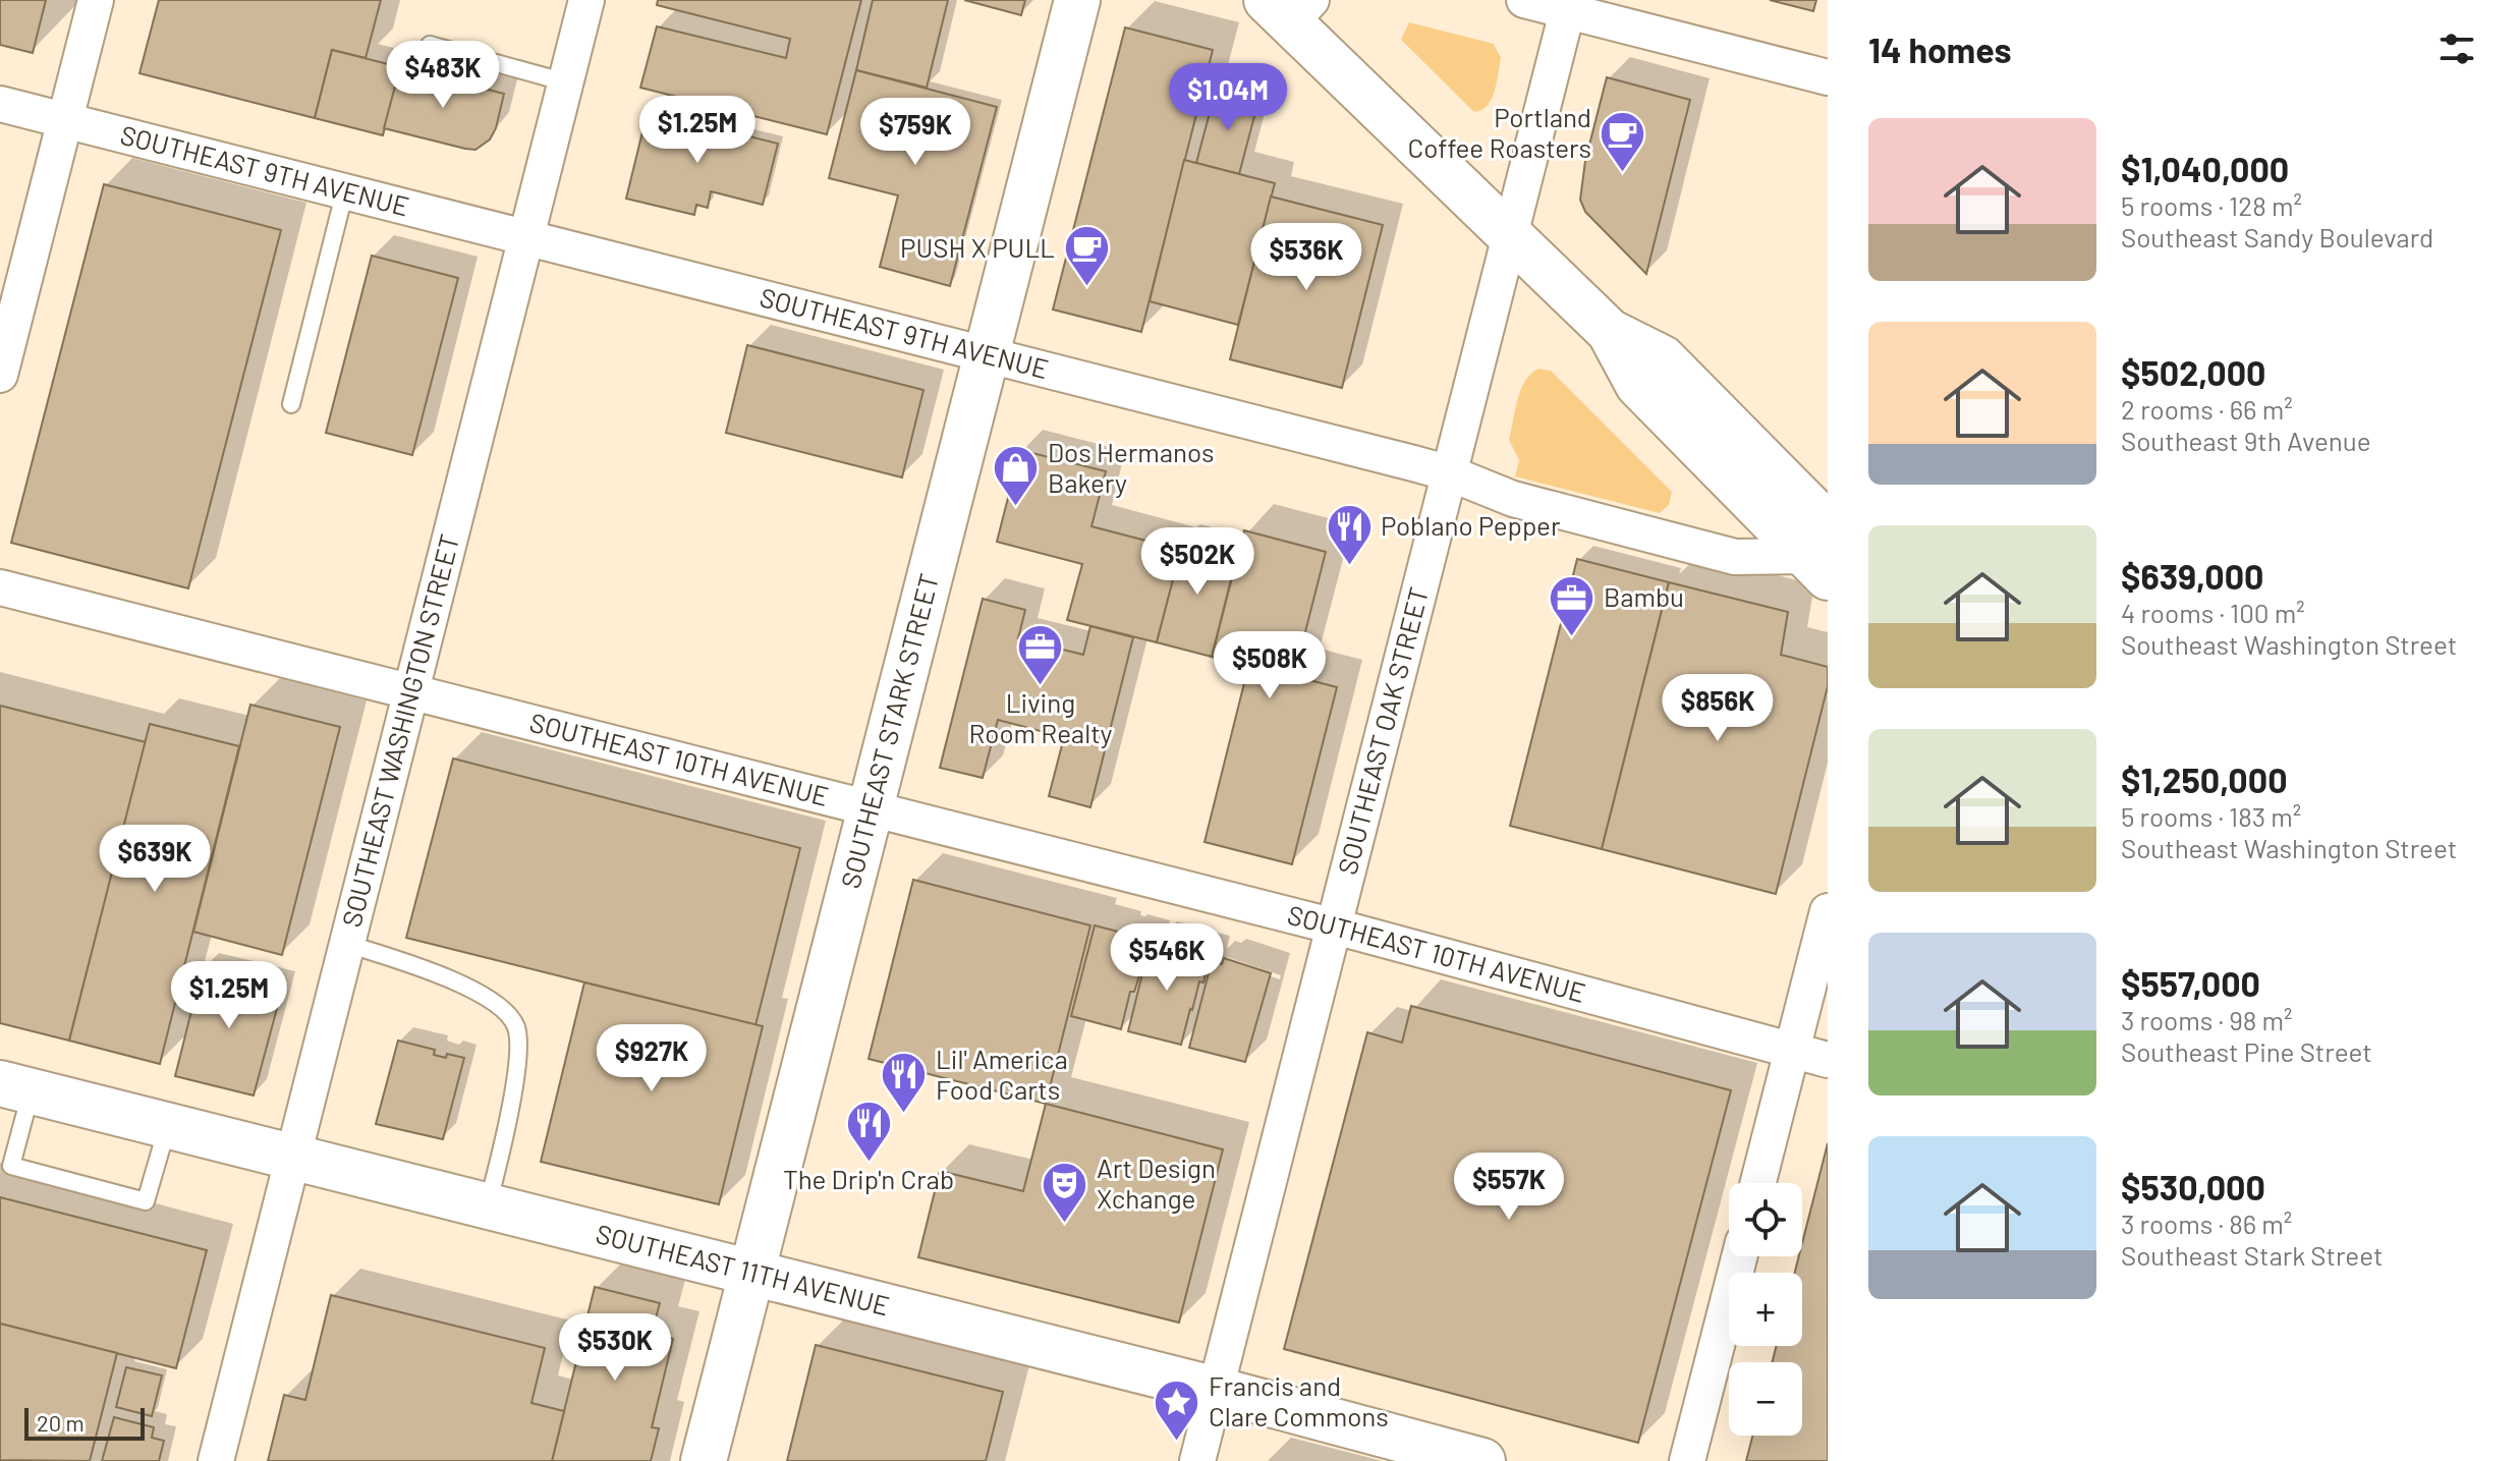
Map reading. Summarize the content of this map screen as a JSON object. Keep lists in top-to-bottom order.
{
  "streets": {
    "street": [
      "SOUTHEAST 9TH AVENUE",
      "SOUTHEAST WASHINGTON STREET",
      "SOUTHEAST STARK STREET",
      "SOUTHEAST OAK STREET",
      "SOUTHEAST 10TH AVENUE",
      "SOUTHEAST 11TH AVENUE"
    ]
  },
  "crossings": [
    ["SOUTHEAST 9TH AVENUE", "SOUTHEAST WASHINGTON STREET"],
    ["SOUTHEAST 9TH AVENUE", "SOUTHEAST STARK STREET"],
    ["SOUTHEAST 9TH AVENUE", "SOUTHEAST OAK STREET"],
    ["SOUTHEAST WASHINGTON STREET", "SOUTHEAST 10TH AVENUE"],
    ["SOUTHEAST WASHINGTON STREET", "SOUTHEAST 11TH AVENUE"],
    ["SOUTHEAST STARK STREET", "SOUTHEAST 10TH AVENUE"],
    ["SOUTHEAST STARK STREET", "SOUTHEAST 11TH AVENUE"],
    ["SOUTHEAST OAK STREET", "SOUTHEAST 10TH AVENUE"],
    ["SOUTHEAST OAK STREET", "SOUTHEAST 11TH AVENUE"]
  ],
  "places": {
    "cafe": ["Portland Coffee Roasters", "PUSH X PULL"],
    "shop": ["Dos Hermanos Bakery"],
    "restaurant": ["Poblano Pepper", "Lil' America Food Carts", "The Drip'n Crab"],
    "office": ["Bambu", "Living Room Realty"],
    "theatre": ["Art Design Xchange"],
    "place": ["Francis and Clare Commons"]
  },
  "scale_bar": "20 m",
  "page": {
    "heading": "14 homes",
    "price": [
      "$483K",
      "$1.04M",
      "$1.25M",
      "$759K",
      "$536K",
      "$502K",
      "$508K",
      "$856K",
      "$639K",
      "$546K",
      "$1.25M",
      "$927K",
      "$557K",
      "$530K"
    ],
    "list": [
      {
        "name": "$1,040,000",
        "note": "5 rooms · 128 m² · Southeast Sandy Boulevard"
      },
      {
        "name": "$502,000",
        "note": "2 rooms · 66 m² · Southeast 9th Avenue"
      },
      {
        "name": "$639,000",
        "note": "4 rooms · 100 m² · Southeast Washington Street"
      },
      {
        "name": "$1,250,000",
        "note": "5 rooms · 183 m² · Southeast Washington Street"
      },
      {
        "name": "$557,000",
        "note": "3 rooms · 98 m² · Southeast Pine Street"
      },
      {
        "name": "$530,000",
        "note": "3 rooms · 86 m² · Southeast Stark Street"
      }
    ],
    "map_buttons": ["+", "−"],
    "scale": "20 m"
  }
}
